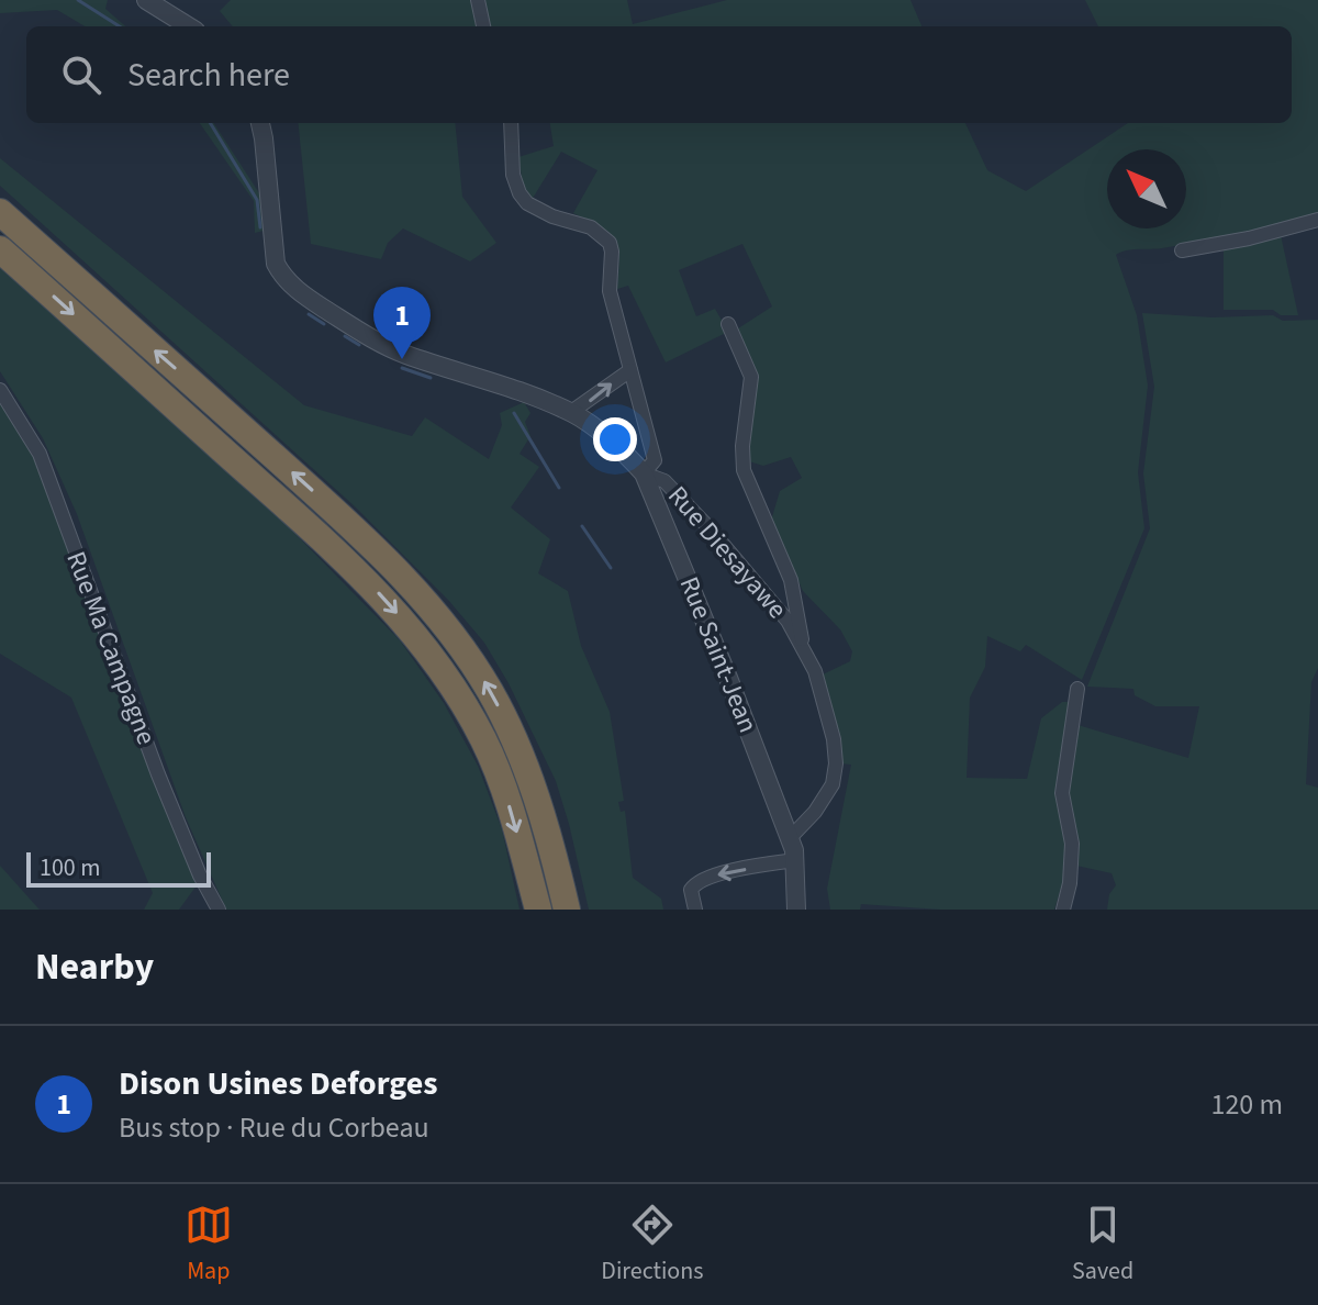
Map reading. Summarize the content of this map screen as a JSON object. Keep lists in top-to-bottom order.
{
  "streets": {
    "street": ["Rue Diesayawe", "Rue Ma Campagne", "Rue Saint-Jean"]
  },
  "crossings": [
    ["Rue Diesayawe", "Rue Saint-Jean"]
  ],
  "scale_bar": "100 m",
  "north": "top left",
  "page": {
    "search": "Search here",
    "pins": "1",
    "scale": "100 m",
    "heading": "Nearby",
    "list": [
      {
        "mark": "1",
        "name": "Dison Usines Deforges",
        "note": "Bus stop · Rue du Corbeau",
        "value": "120 m"
      }
    ],
    "nav": ["Map", "Directions", "Saved"]
  }
}
